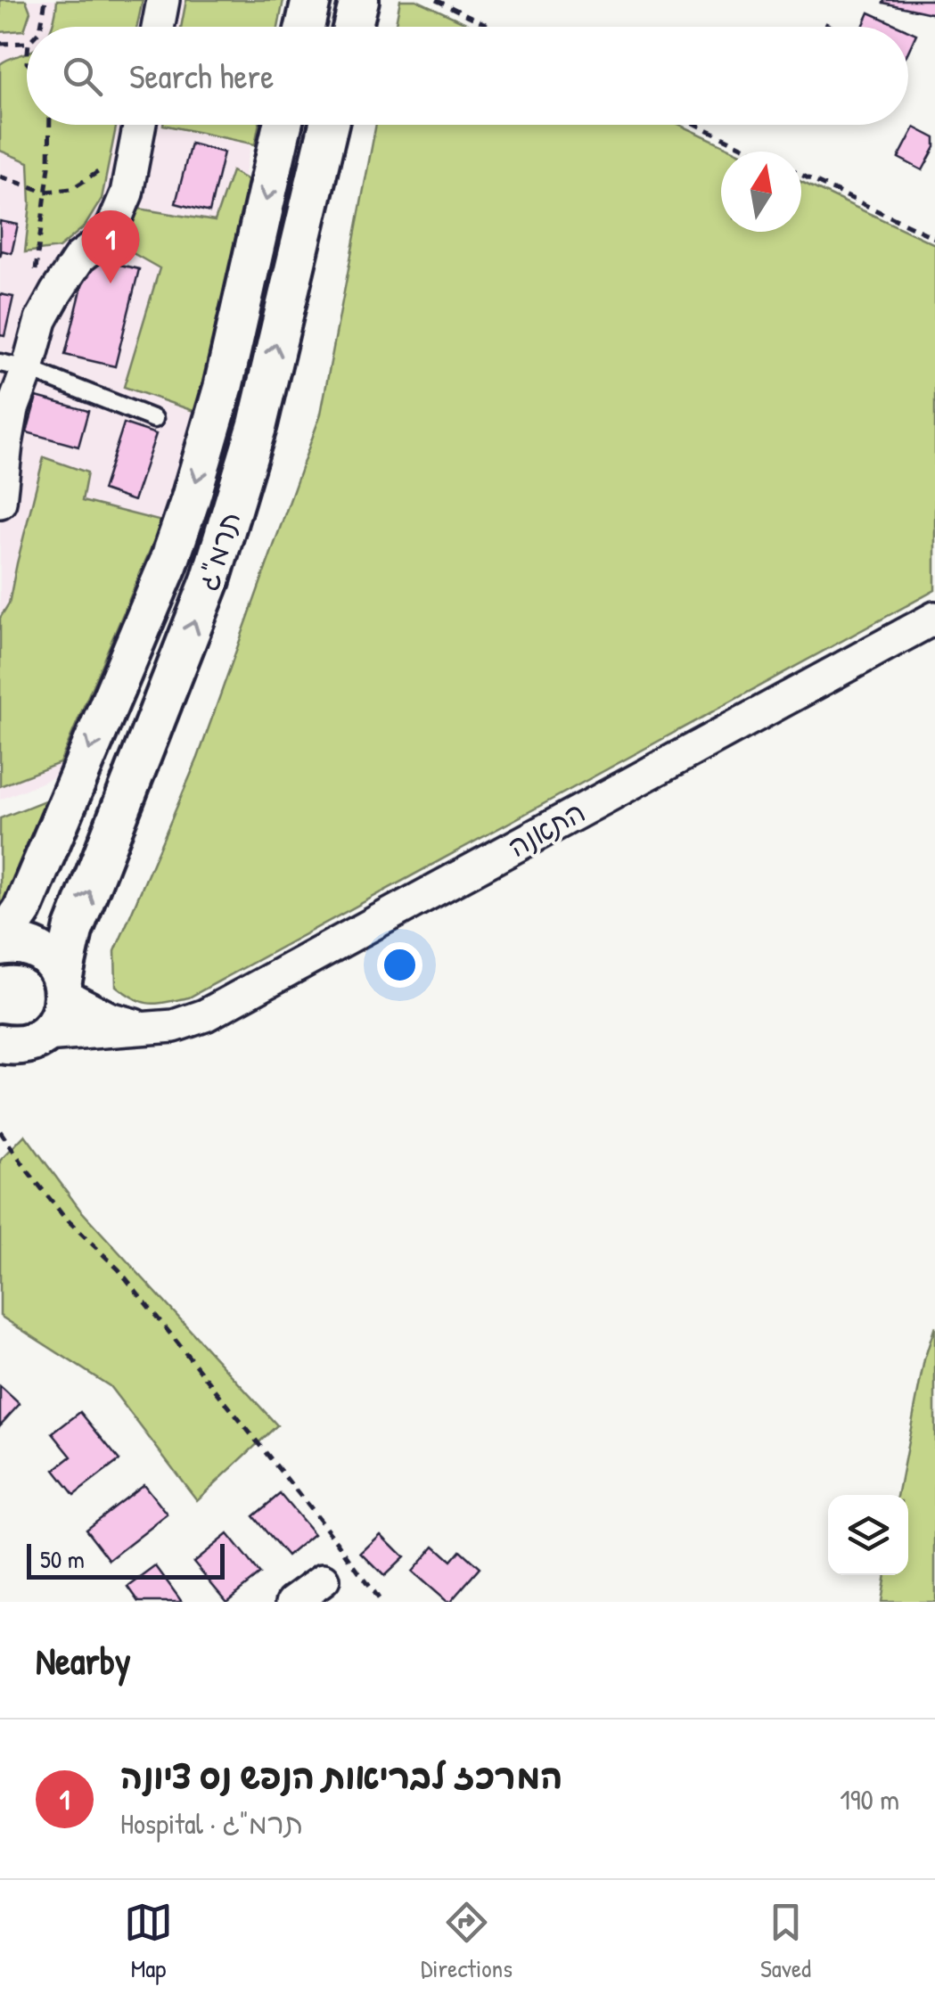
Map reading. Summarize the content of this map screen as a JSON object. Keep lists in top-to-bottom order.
{
  "streets": {
    "street": ["תרמ\"ג", "התאנה"]
  },
  "crossings": [
    ["תרמ\"ג", "התאנה"]
  ],
  "scale_bar": "50 m",
  "north": "top",
  "page": {
    "search": "Search here",
    "pins": "1",
    "scale": "50 m",
    "heading": "Nearby",
    "list": [
      {
        "mark": "1",
        "name": "המרכז לבריאות הנפש נס ציונה",
        "note": "Hospital · תרמ\"ג",
        "value": "190 m"
      }
    ],
    "nav": ["Map", "Directions", "Saved"]
  }
}
